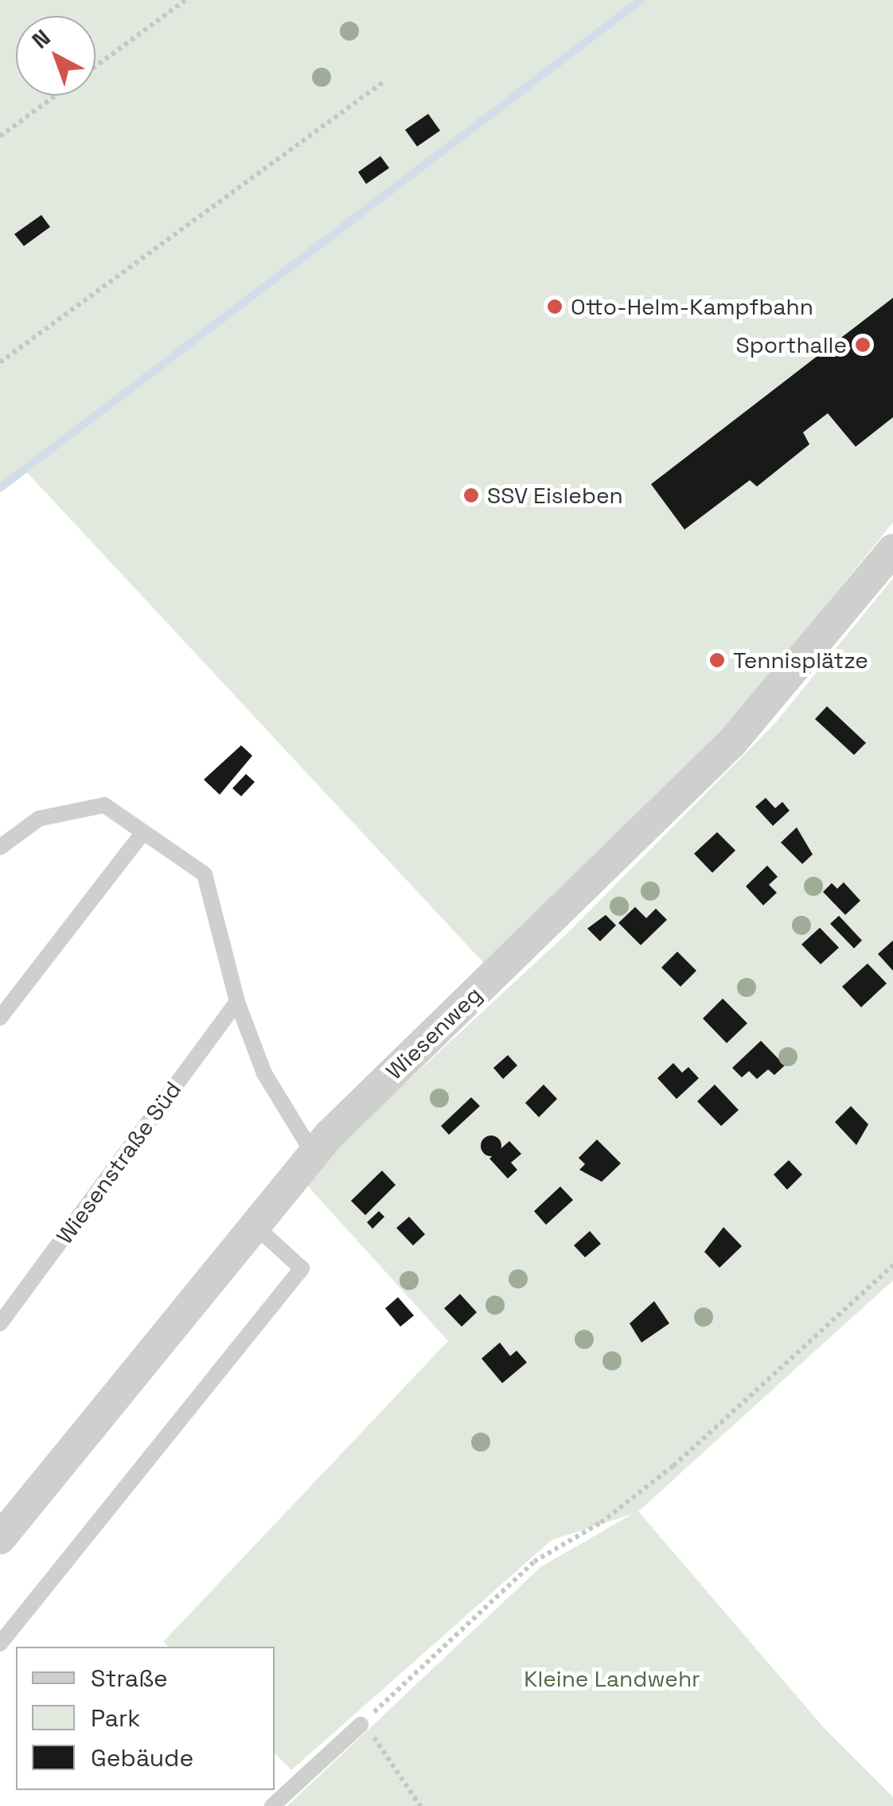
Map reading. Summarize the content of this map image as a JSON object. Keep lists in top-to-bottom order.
{
  "streets": {
    "street": ["Wiesenweg"],
    "lane": ["Wiesenstraße Süd"]
  },
  "parks": ["Kleine Landwehr"],
  "places": [
    "Otto-Helm-Kampfbahn",
    "Sporthalle",
    "SSV Eisleben",
    "Tennisplätze"
  ],
  "legend": ["Straße", "Park", "Gebäude"],
  "north": "top left"
}
